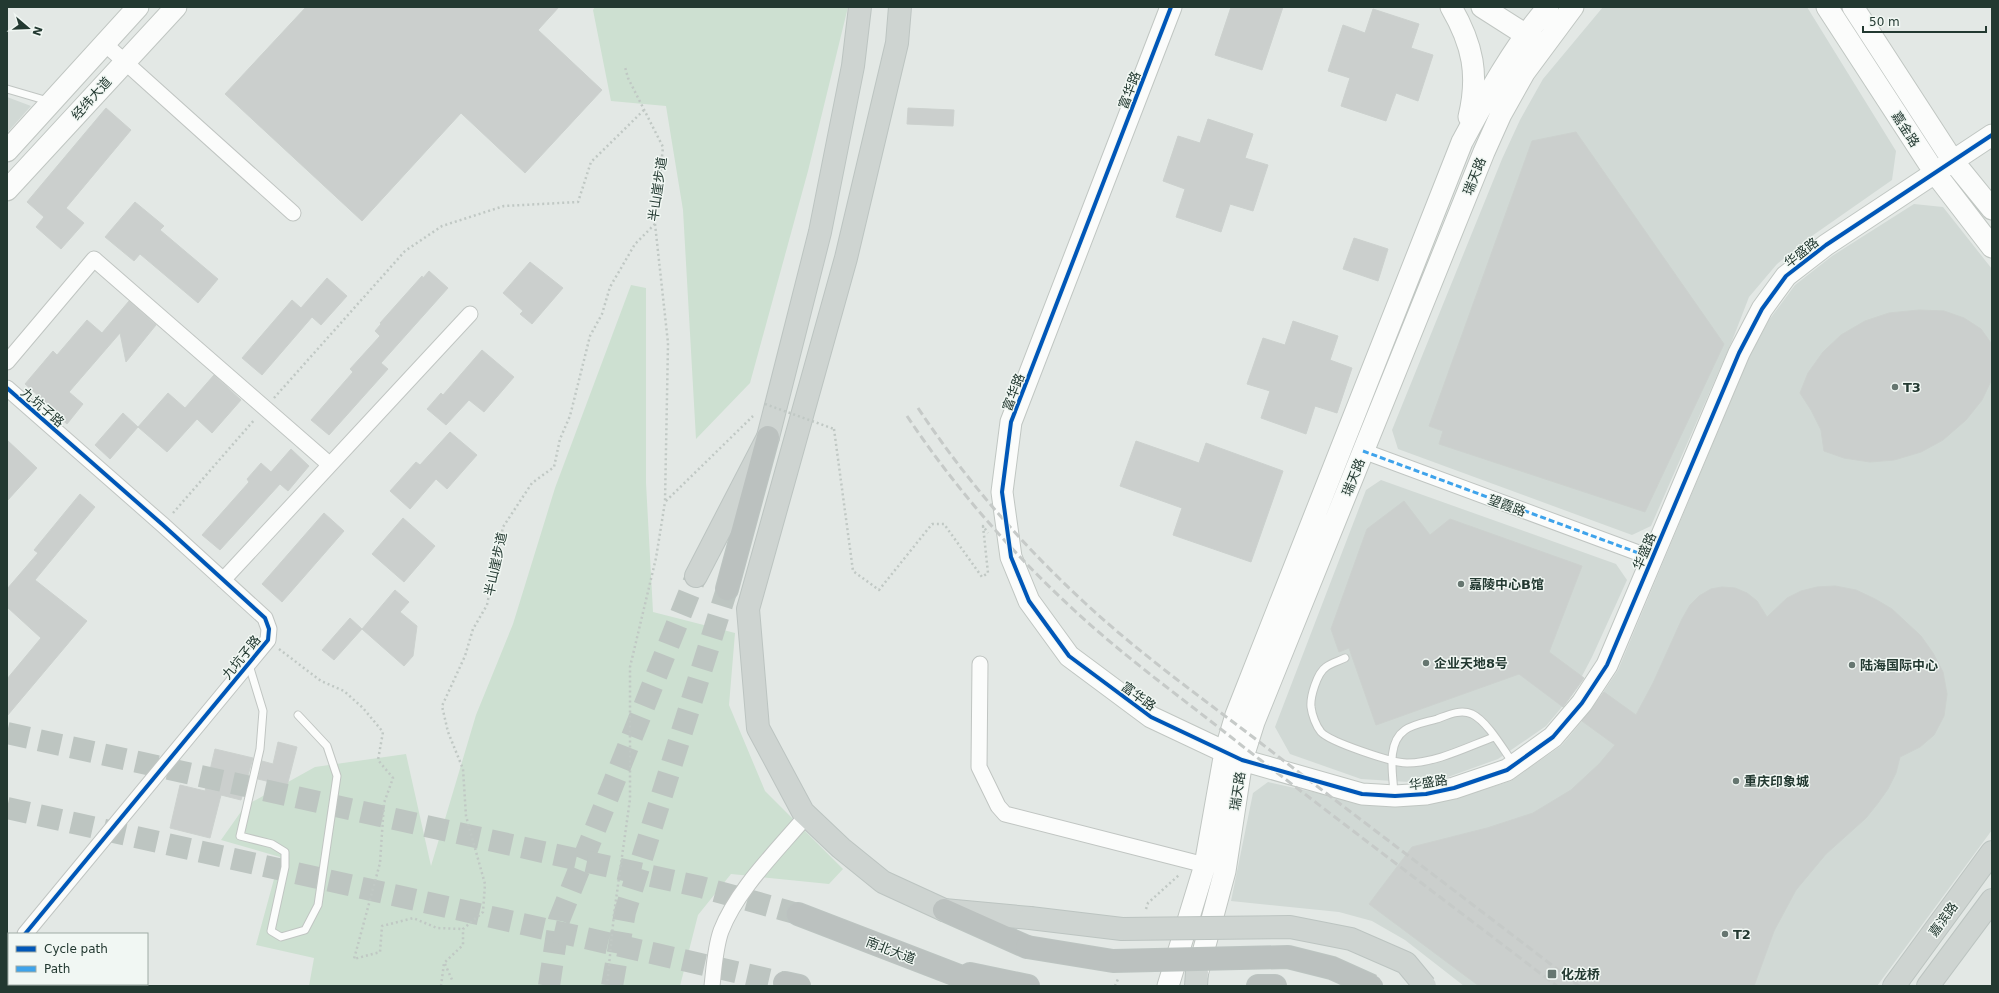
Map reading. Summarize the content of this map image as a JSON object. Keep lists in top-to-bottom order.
{
  "streets": {
    "highway": ["南北大道"],
    "main road": [
      "富华路",
      "经纬大道",
      "嘉金路",
      "瑞天路",
      "华盛路",
      "嘉滨路"
    ],
    "street": ["九坑子路", "望霞路"],
    "path": ["半山崖步道"]
  },
  "crossings": [
    ["富华路", "瑞天路"],
    ["富华路", "华盛路"],
    ["嘉金路", "华盛路"],
    ["瑞天路", "华盛路"],
    ["瑞天路", "望霞路"],
    ["华盛路", "望霞路"]
  ],
  "places": {
    "other": [
      "T3",
      "嘉陵中心B馆",
      "企业天地8号",
      "陆海国际中心",
      "重庆印象城",
      "T2"
    ],
    "transit": ["化龙桥"]
  },
  "legend": ["Cycle path", "Path"],
  "scale_bar": "50 m",
  "north": "right"
}
